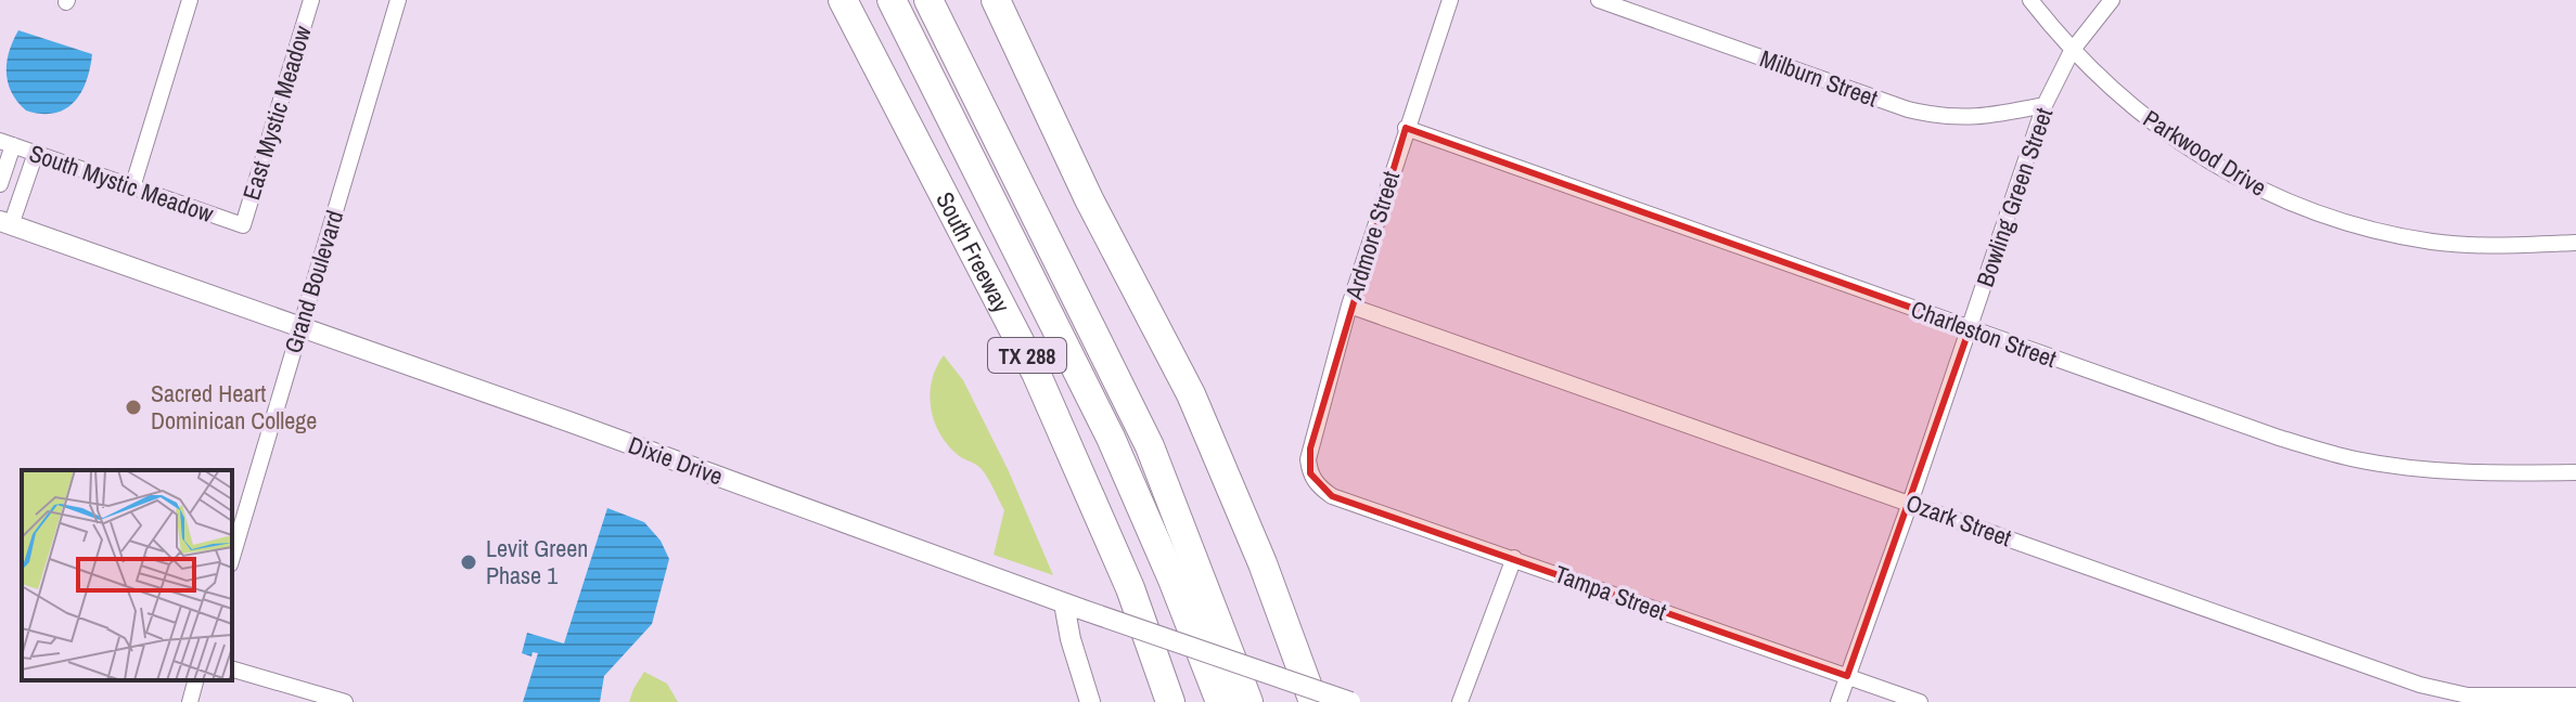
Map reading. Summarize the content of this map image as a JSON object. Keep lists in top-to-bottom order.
{
  "streets": {
    "highway": ["South Freeway", "TX 288"],
    "street": [
      "Milburn Street",
      "East Mystic Meadow",
      "Parkwood Drive",
      "South Mystic Meadow",
      "Bowling Green Street",
      "Ardmore Street",
      "Grand Boulevard",
      "Charleston Street",
      "Dixie Drive",
      "Ozark Street",
      "Tampa Street"
    ]
  },
  "crossings": [
    ["Milburn Street", "Bowling Green Street"],
    ["East Mystic Meadow", "South Mystic Meadow"],
    ["Parkwood Drive", "Bowling Green Street"],
    ["Bowling Green Street", "Charleston Street"],
    ["Bowling Green Street", "Ozark Street"],
    ["Bowling Green Street", "Tampa Street"],
    ["Ardmore Street", "Charleston Street"],
    ["Ardmore Street", "Ozark Street"],
    ["Ardmore Street", "Tampa Street"],
    ["Grand Boulevard", "Dixie Drive"]
  ],
  "places": ["Sacred Heart Dominican College", "Levit Green Phase 1"]
}
